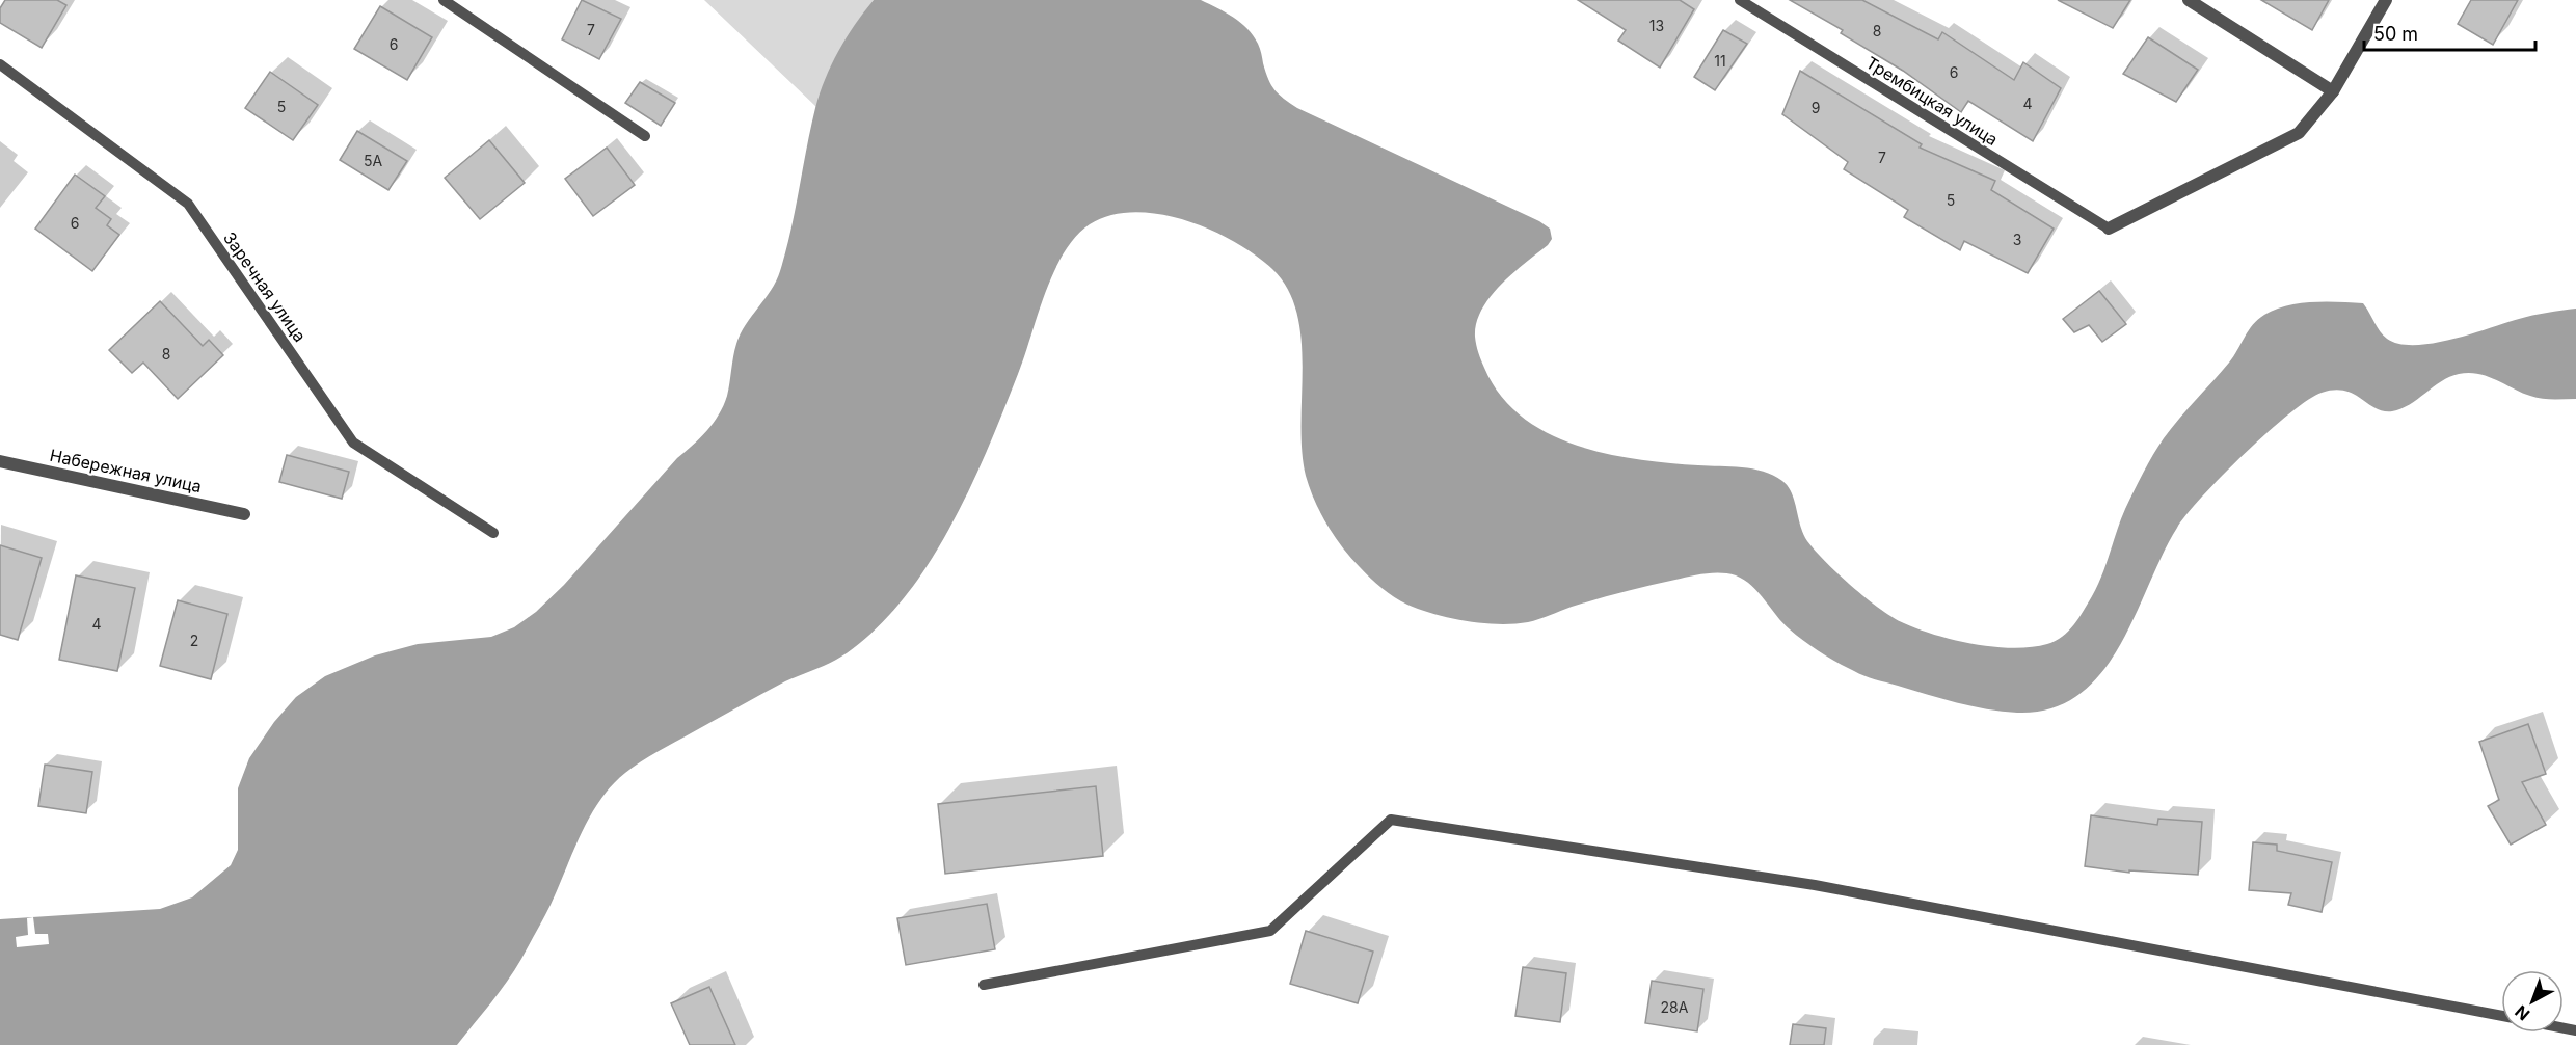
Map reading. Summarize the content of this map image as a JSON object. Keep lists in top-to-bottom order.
{
  "streets": {
    "street": ["Набережная улица"],
    "lane": ["Трембицкая улица", "Заречная улица"]
  },
  "house_numbers": [
    "13",
    "7",
    "8",
    "6",
    "11",
    "6",
    "4",
    "5",
    "9",
    "7",
    "5А",
    "5",
    "6",
    "3",
    "8",
    "4",
    "2",
    "28А"
  ],
  "scale_bar": "50 m",
  "north": "bottom left"
}
